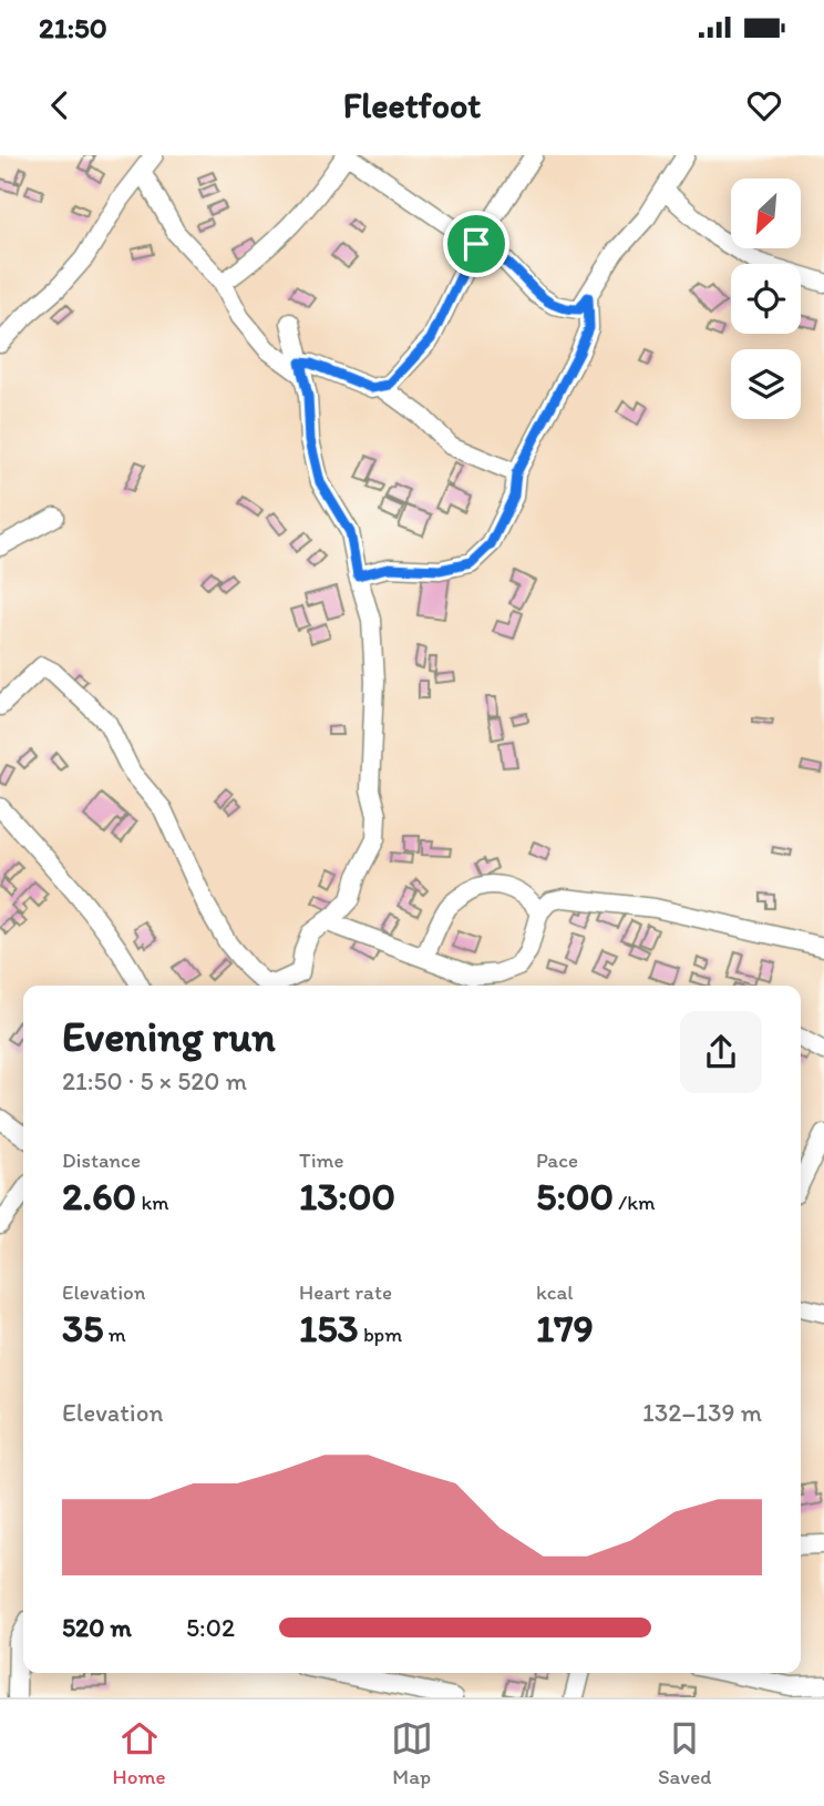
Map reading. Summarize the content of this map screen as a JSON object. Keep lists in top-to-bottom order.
{
  "north": "bottom left",
  "page": {
    "status": "21:50",
    "header": "Fleetfoot",
    "heading": ["Evening run", "21:50 · 5 × 520 m"],
    "stats": [
      ["Distance", "2.60 km"],
      ["Time", "13:00"],
      ["Pace", "5:00 /km"],
      ["Elevation", "35 m"],
      ["Heart rate", "153 bpm"],
      ["kcal", "179"]
    ],
    "chart": ["Elevation", "132–139 m"],
    "list": [
      {
        "name": "520 m",
        "note": "5:02"
      }
    ],
    "tabs": ["Home", "Map", "Saved"]
  }
}
